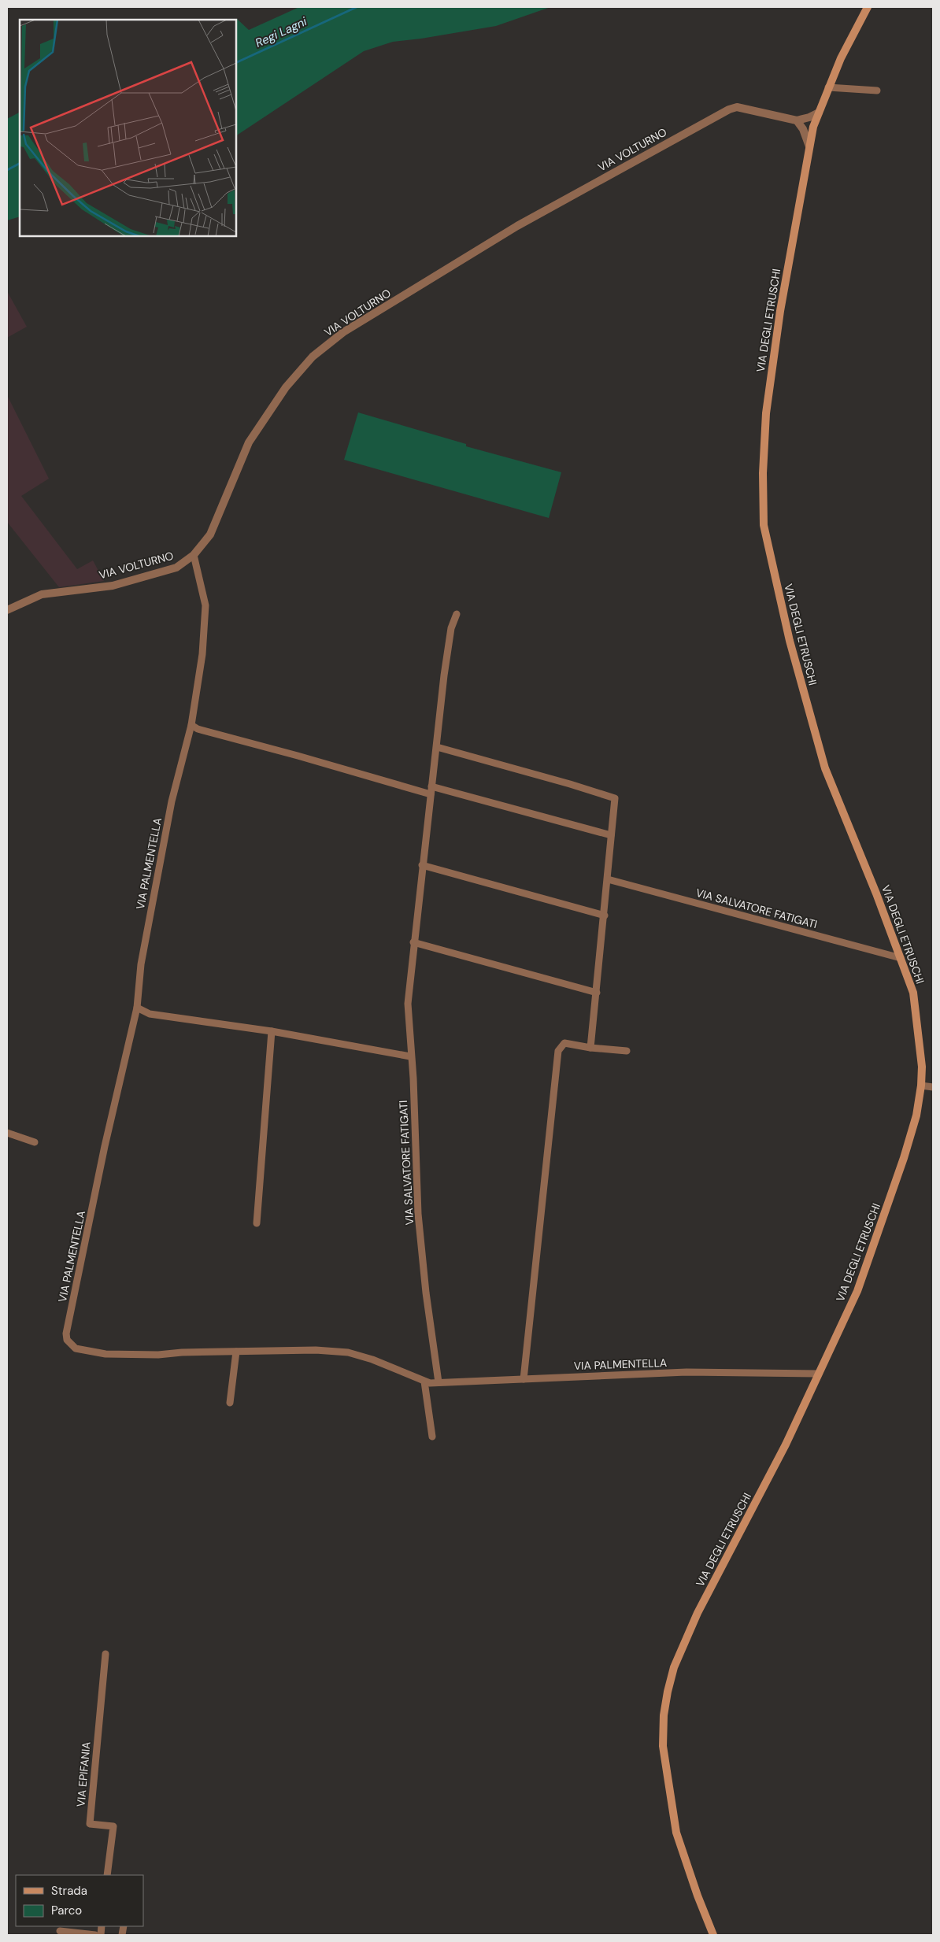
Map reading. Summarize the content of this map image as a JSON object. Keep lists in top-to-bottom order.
{
  "streets": {
    "main road": ["VIA DEGLI ETRUSCHI"],
    "street": [
      "VIA VOLTURNO",
      "VIA PALMENTELLA",
      "VIA SALVATORE FATIGATI",
      "VIA EPIFANIA"
    ]
  },
  "crossings": [
    ["VIA VOLTURNO", "VIA DEGLI ETRUSCHI"],
    ["VIA VOLTURNO", "VIA PALMENTELLA"],
    ["VIA DEGLI ETRUSCHI", "VIA PALMENTELLA"],
    ["VIA DEGLI ETRUSCHI", "VIA SALVATORE FATIGATI"],
    ["VIA PALMENTELLA", "VIA SALVATORE FATIGATI"]
  ],
  "water": ["Regi Lagni"],
  "legend": ["Strada", "Parco"]
}
